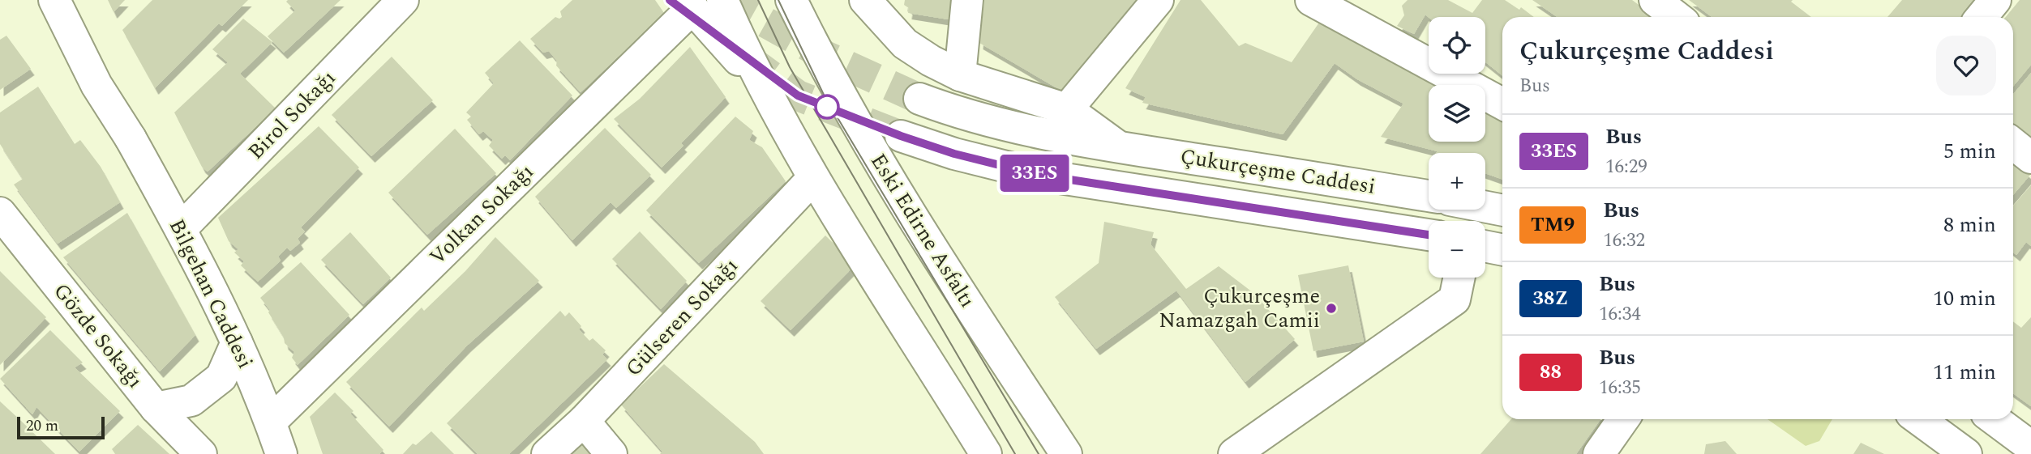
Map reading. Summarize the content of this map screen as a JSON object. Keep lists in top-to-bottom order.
{
  "streets": {
    "main road": [
      "Birol Sokağı",
      "Çukurçeşme Caddesi",
      "Volkan Sokağı",
      "Eski Edirne Asfaltı",
      "Bilgehan Caddesi",
      "Gülseren Sokağı",
      "Gözde Sokağı"
    ]
  },
  "crossings": [
    ["Birol Sokağı", "Bilgehan Caddesi"],
    ["Volkan Sokağı", "Bilgehan Caddesi"]
  ],
  "places": ["Çukurçeşme Namazgah Camii"],
  "lines": ["bus line 33ES"],
  "scale_bar": "20 m",
  "page": {
    "on_map": "33ES",
    "map_buttons": ["+", "−"],
    "heading": ["Çukurçeşme Caddesi", "Bus"],
    "list": [
      {
        "mark": "33ES",
        "name": "Bus",
        "note": "16:29",
        "value": "5 min"
      },
      {
        "mark": "TM9",
        "name": "Bus",
        "note": "16:32",
        "value": "8 min"
      },
      {
        "mark": "38Z",
        "name": "Bus",
        "note": "16:34",
        "value": "10 min"
      },
      {
        "mark": "88",
        "name": "Bus",
        "note": "16:35",
        "value": "11 min"
      }
    ],
    "scale": "20 m"
  }
}
